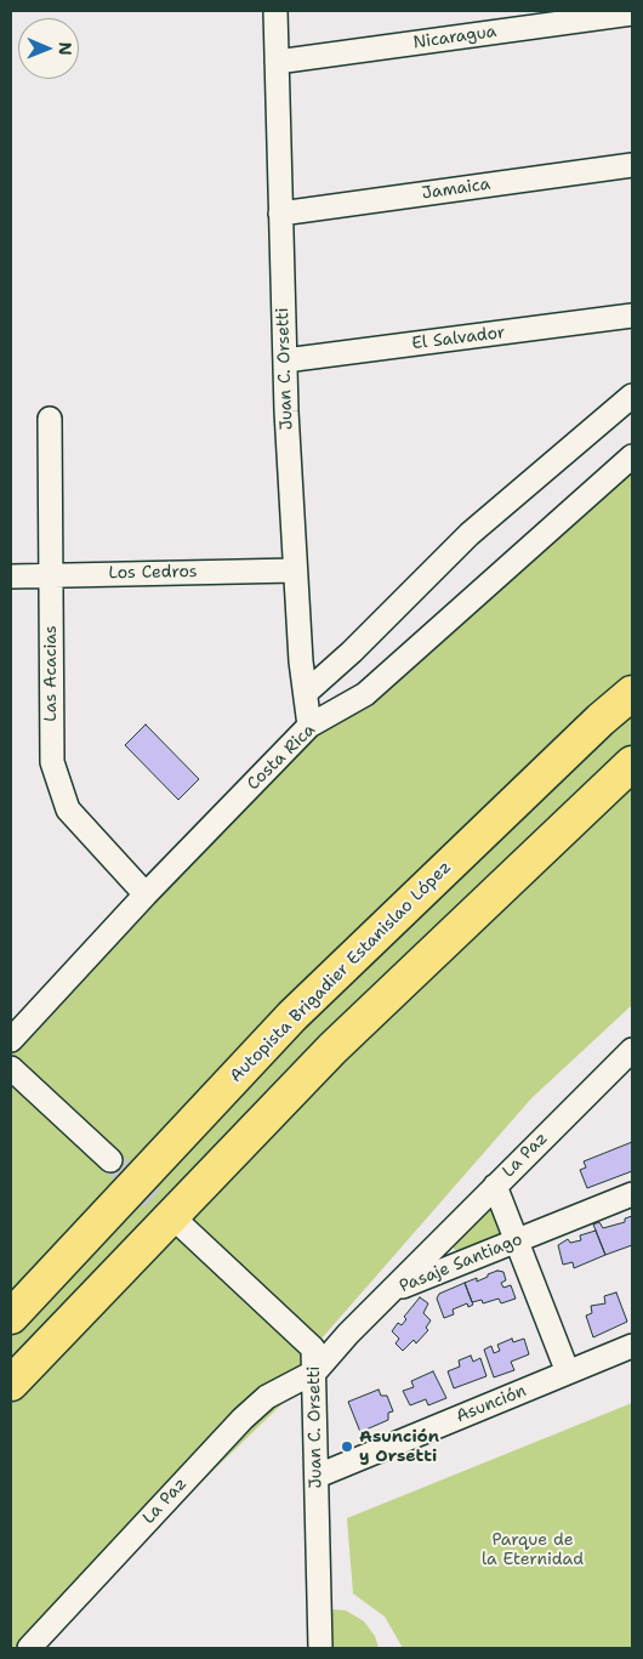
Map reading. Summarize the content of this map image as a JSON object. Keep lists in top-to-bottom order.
{
  "streets": {
    "highway": ["Autopista Brigadier Estanislao López"],
    "street": [
      "Nicaragua",
      "Jamaica",
      "El Salvador",
      "Juan C. Orsetti",
      "Los Cedros",
      "Las Acacias",
      "Costa Rica",
      "La Paz",
      "Pasaje Santiago",
      "Asunción"
    ]
  },
  "crossings": [
    ["Nicaragua", "Juan C. Orsetti"],
    ["Jamaica", "Juan C. Orsetti"],
    ["El Salvador", "Juan C. Orsetti"],
    ["Juan C. Orsetti", "Los Cedros"],
    ["Juan C. Orsetti", "Costa Rica"],
    ["Juan C. Orsetti", "La Paz"],
    ["Juan C. Orsetti", "Pasaje Santiago"],
    ["Juan C. Orsetti", "Asunción"],
    ["Los Cedros", "Las Acacias"],
    ["Las Acacias", "Costa Rica"],
    ["La Paz", "Pasaje Santiago"]
  ],
  "parks": ["Parque de la Eternidad"],
  "places": ["Asunción y Orsetti"],
  "north": "right"
}
